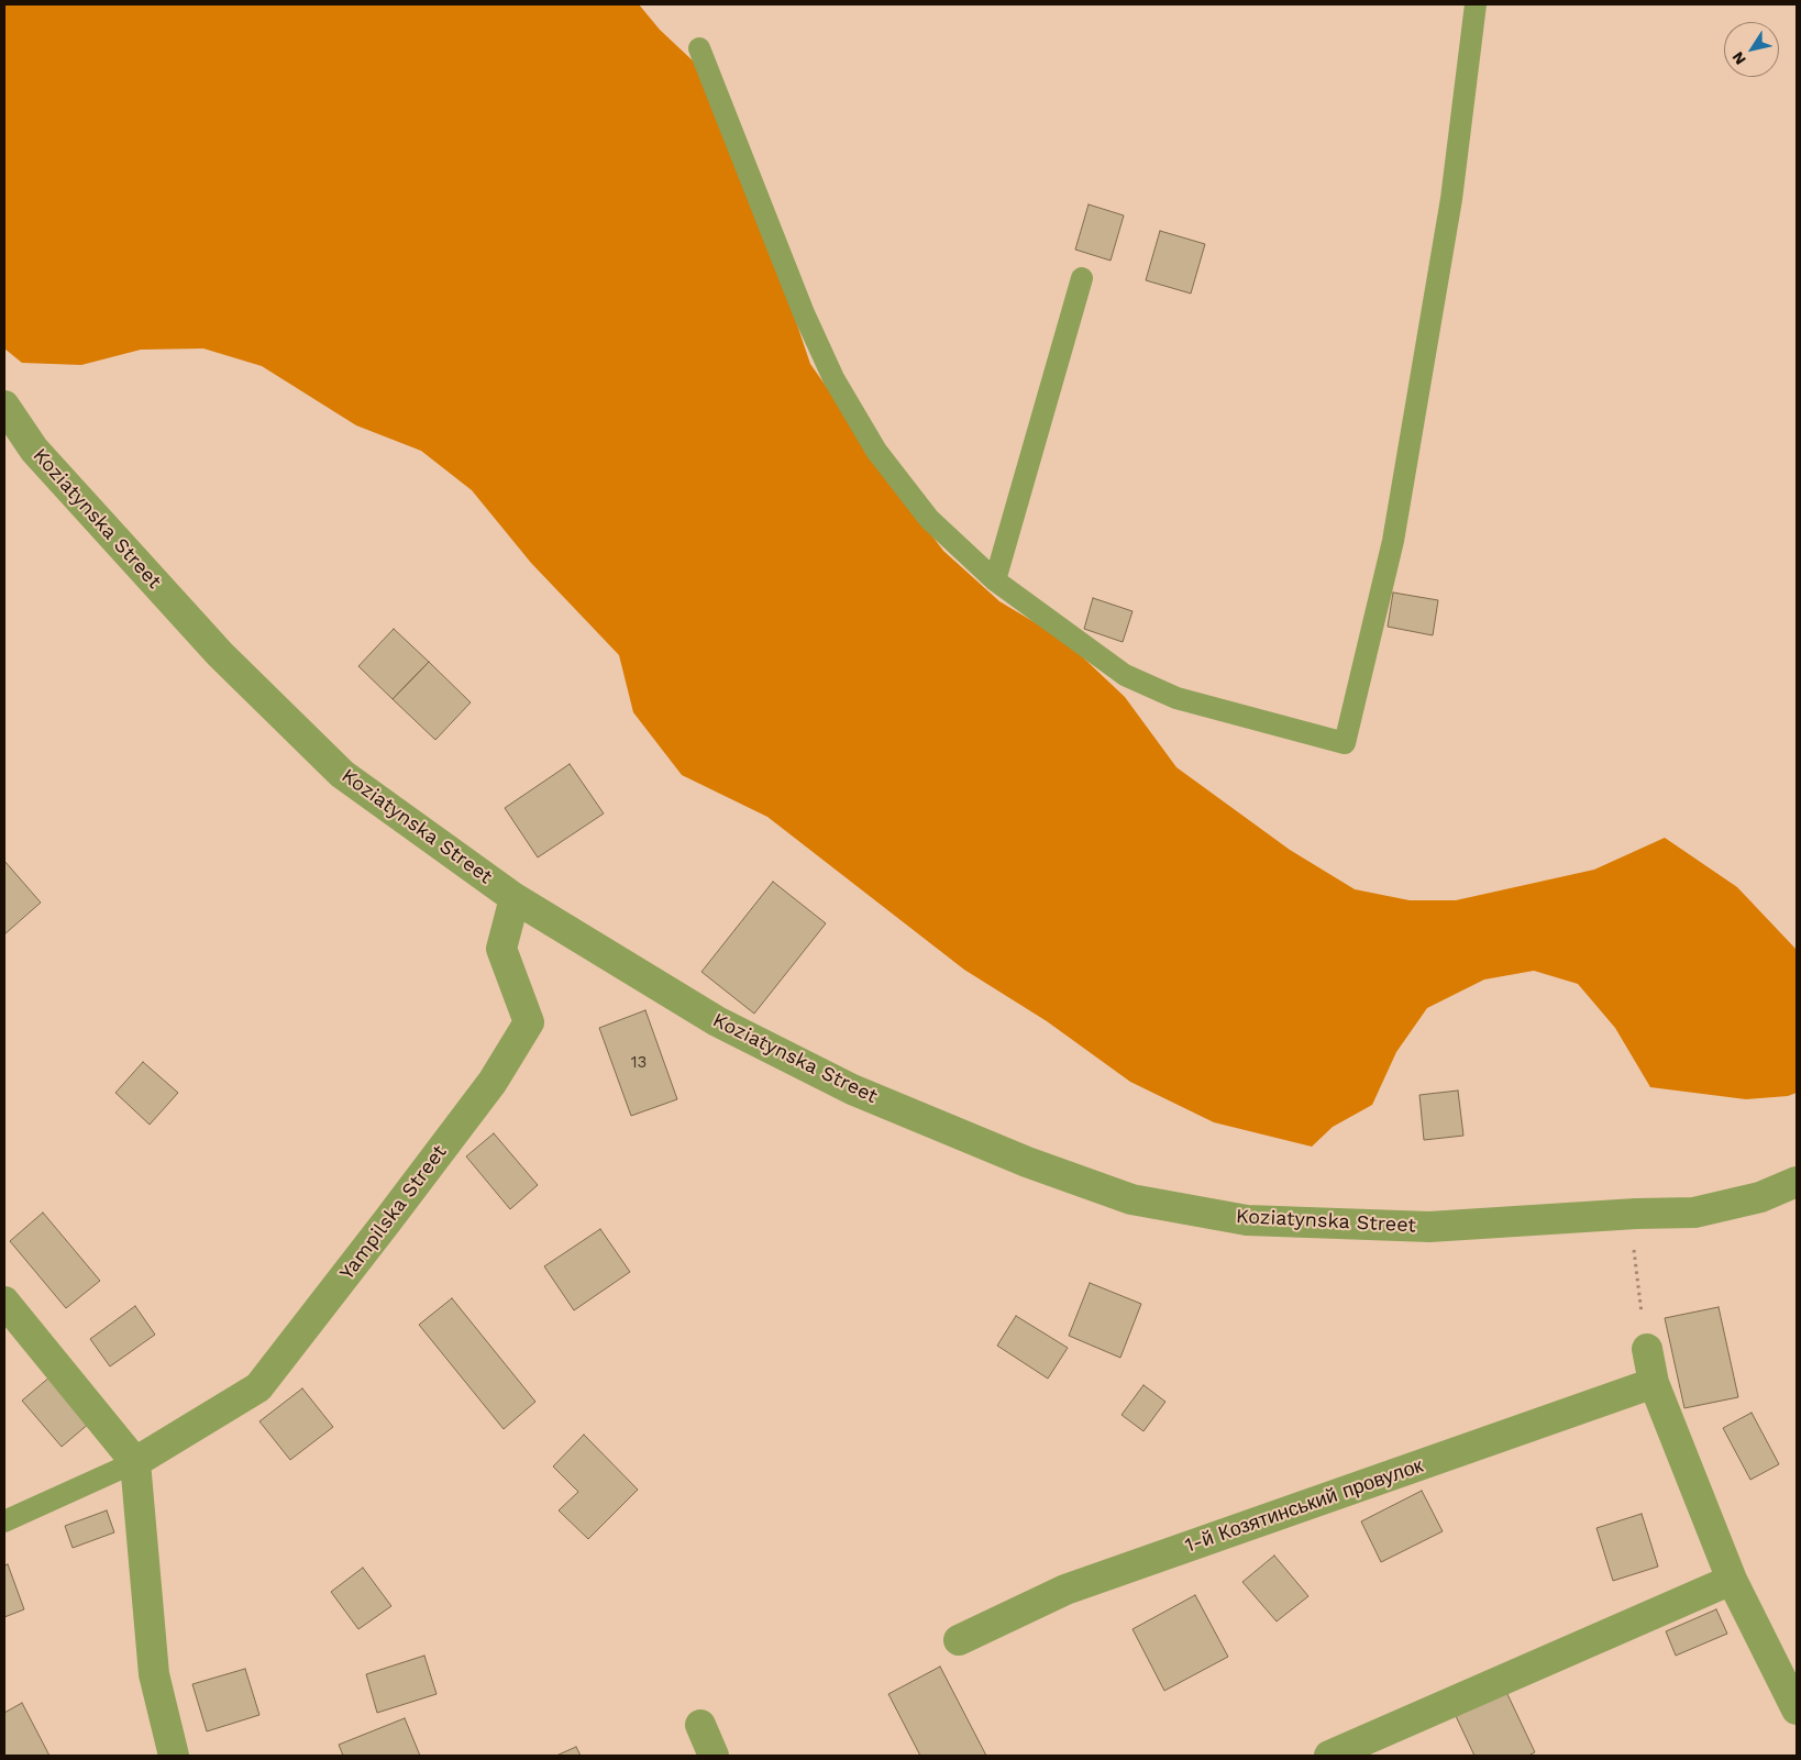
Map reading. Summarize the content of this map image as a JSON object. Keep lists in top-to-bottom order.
{
  "streets": {
    "street": ["Koziatynska Street", "Yampilska Street", "1-й Козятинський провулок"]
  },
  "crossings": [
    ["Koziatynska Street", "Yampilska Street"]
  ],
  "house_numbers": ["13"],
  "north": "bottom left"
}
